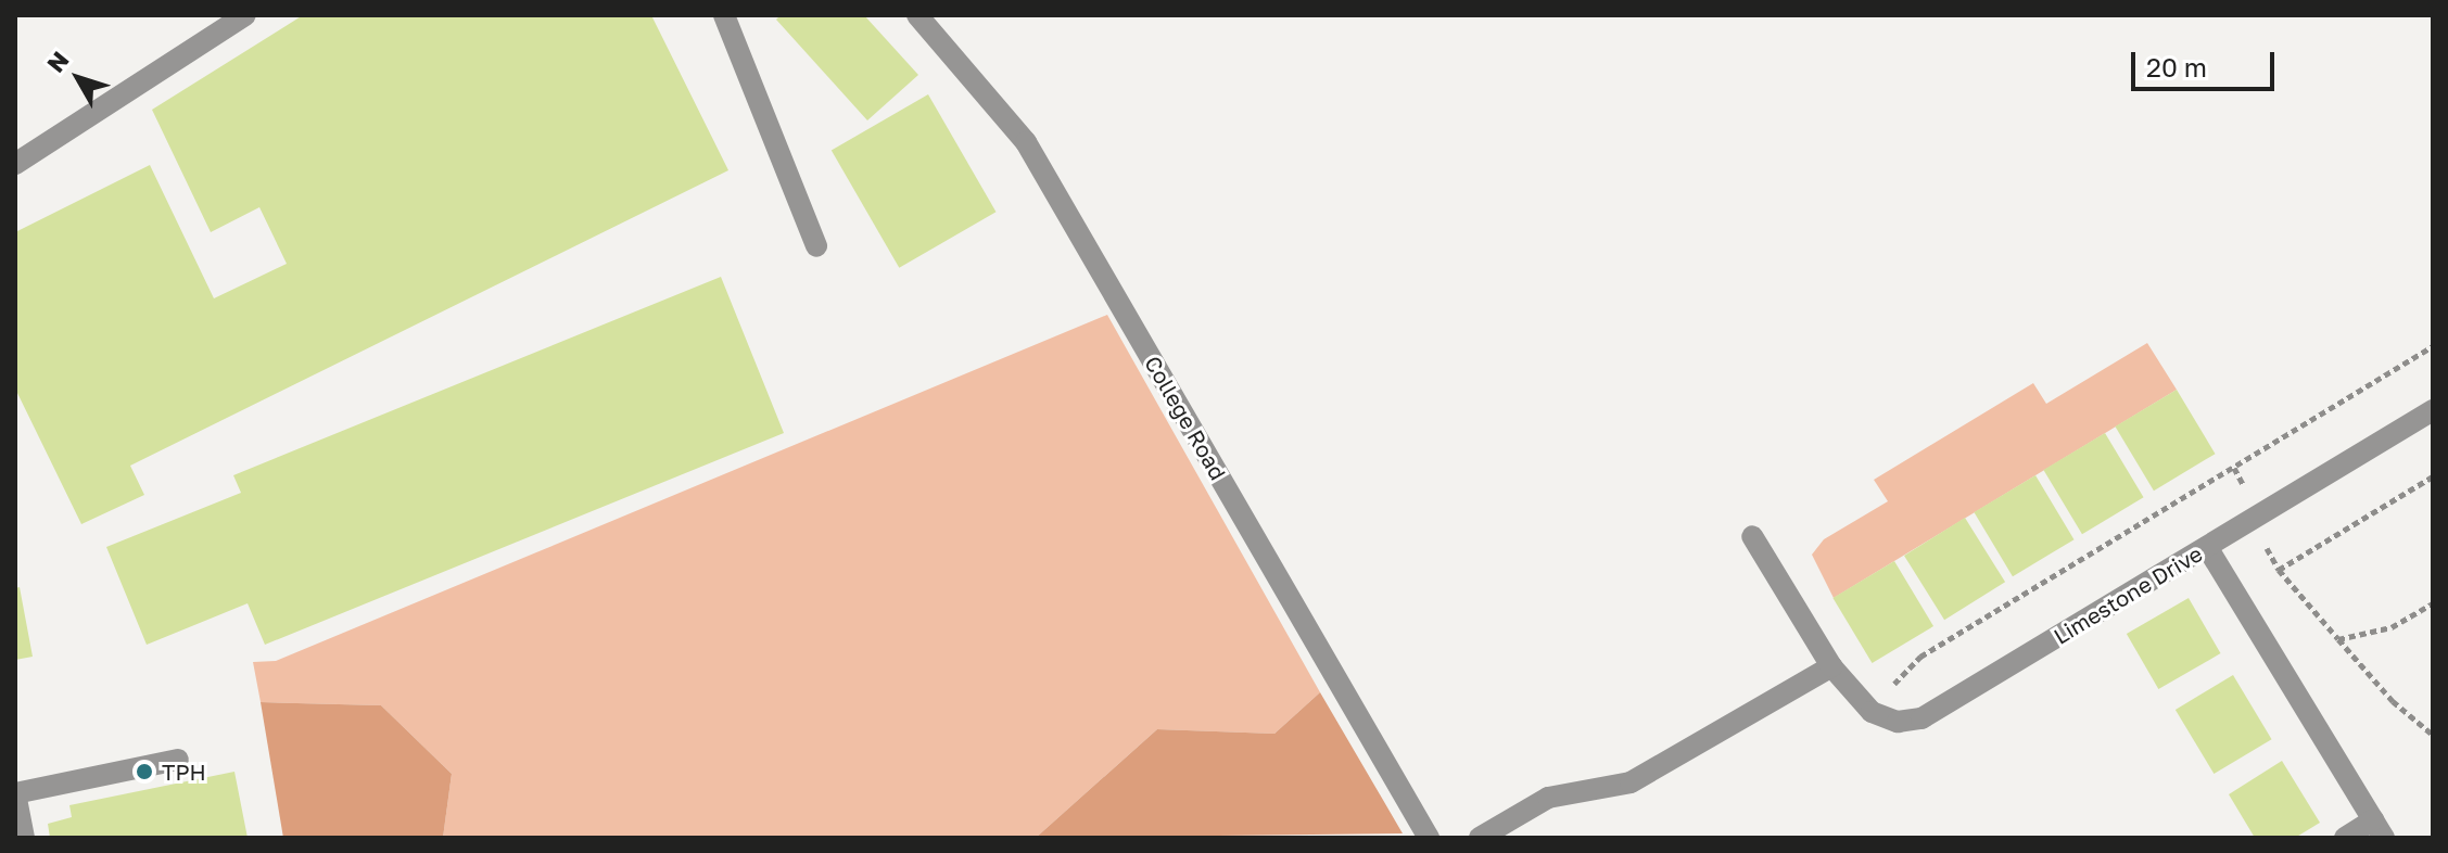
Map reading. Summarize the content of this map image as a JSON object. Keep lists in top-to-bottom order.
{
  "streets": {
    "street": ["College Road", "Limestone Drive"]
  },
  "places": ["TPH"],
  "scale_bar": "20 m",
  "north": "top left"
}
